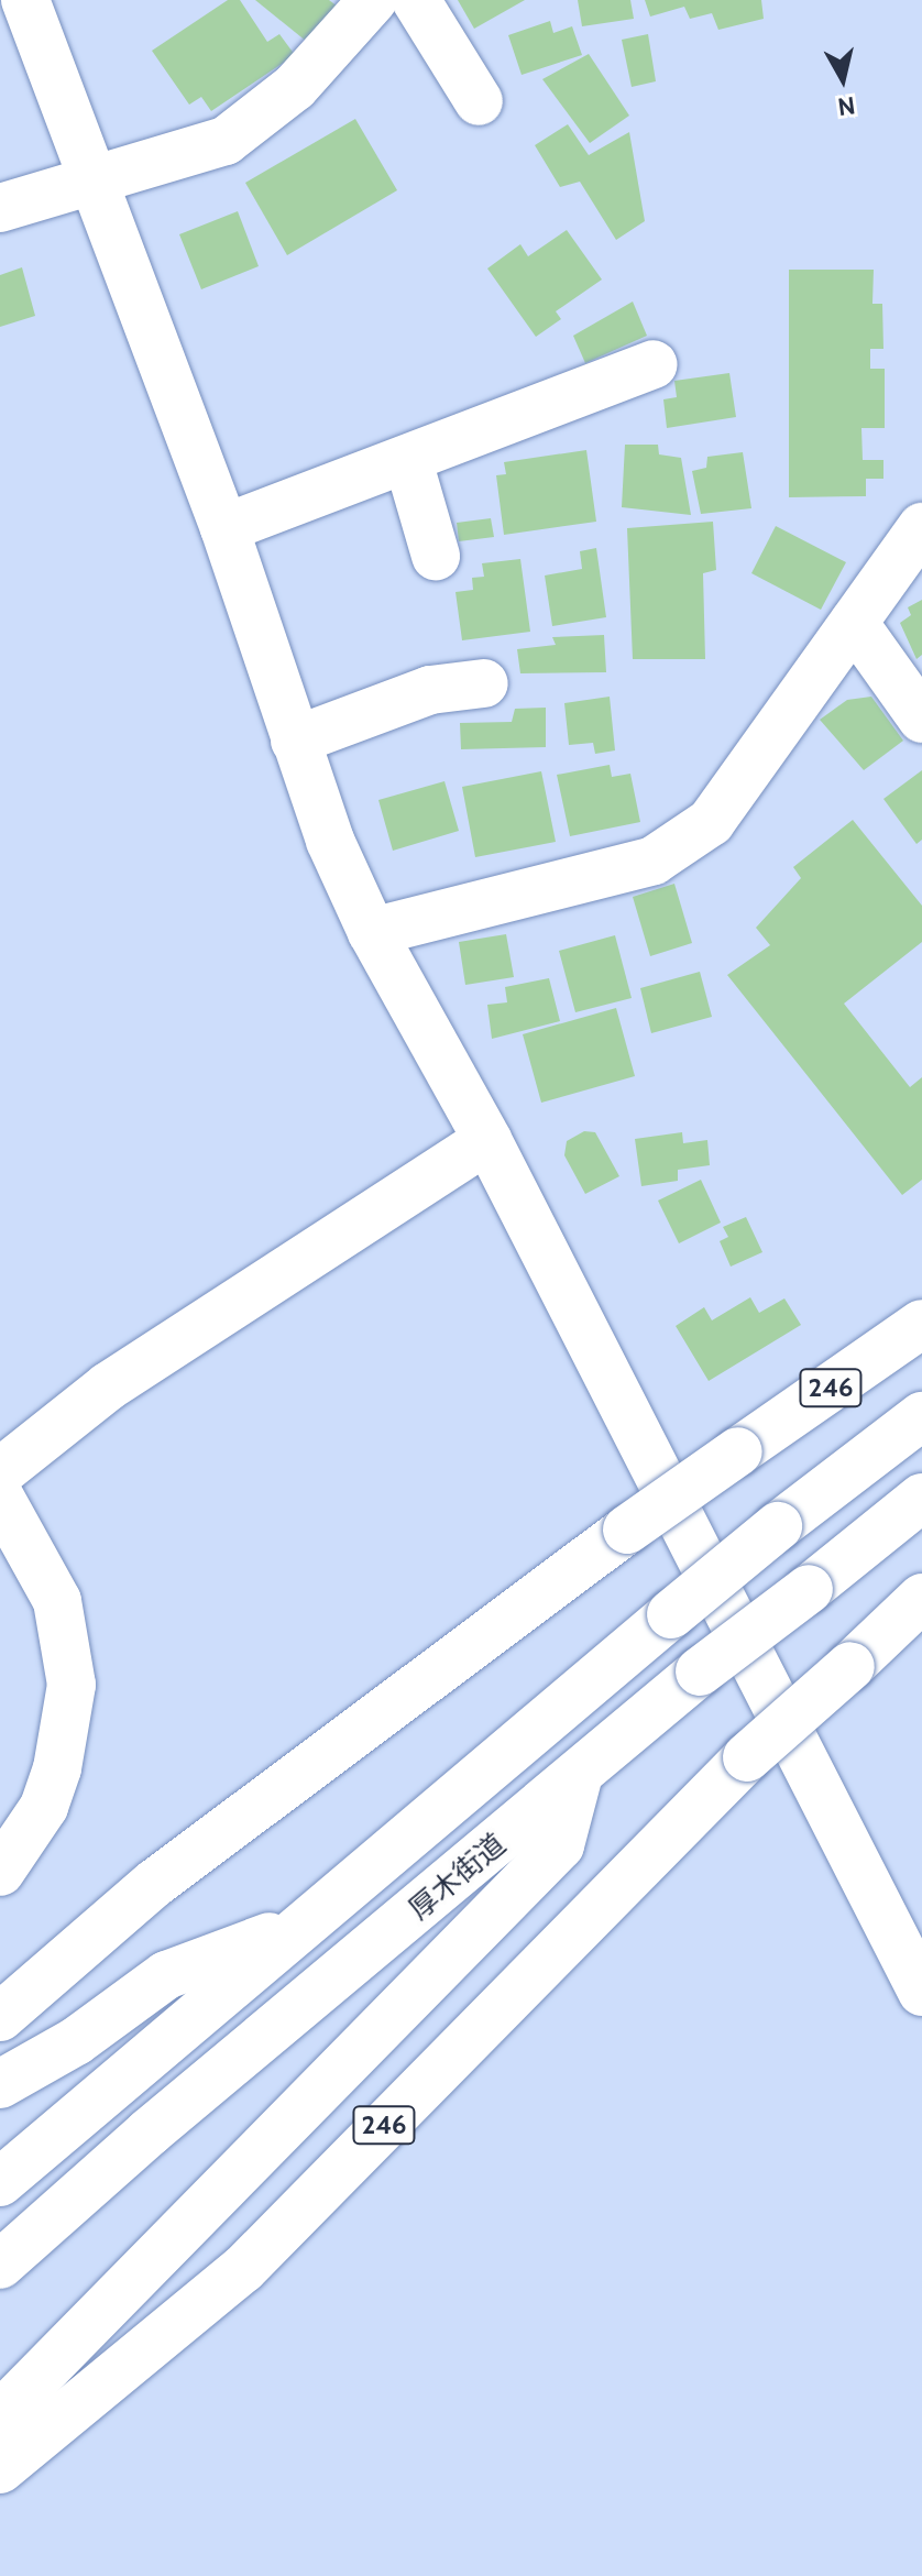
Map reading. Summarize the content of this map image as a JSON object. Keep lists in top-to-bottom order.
{
  "streets": {
    "main road": ["246", "厚木街道"]
  },
  "north": "bottom"
}
